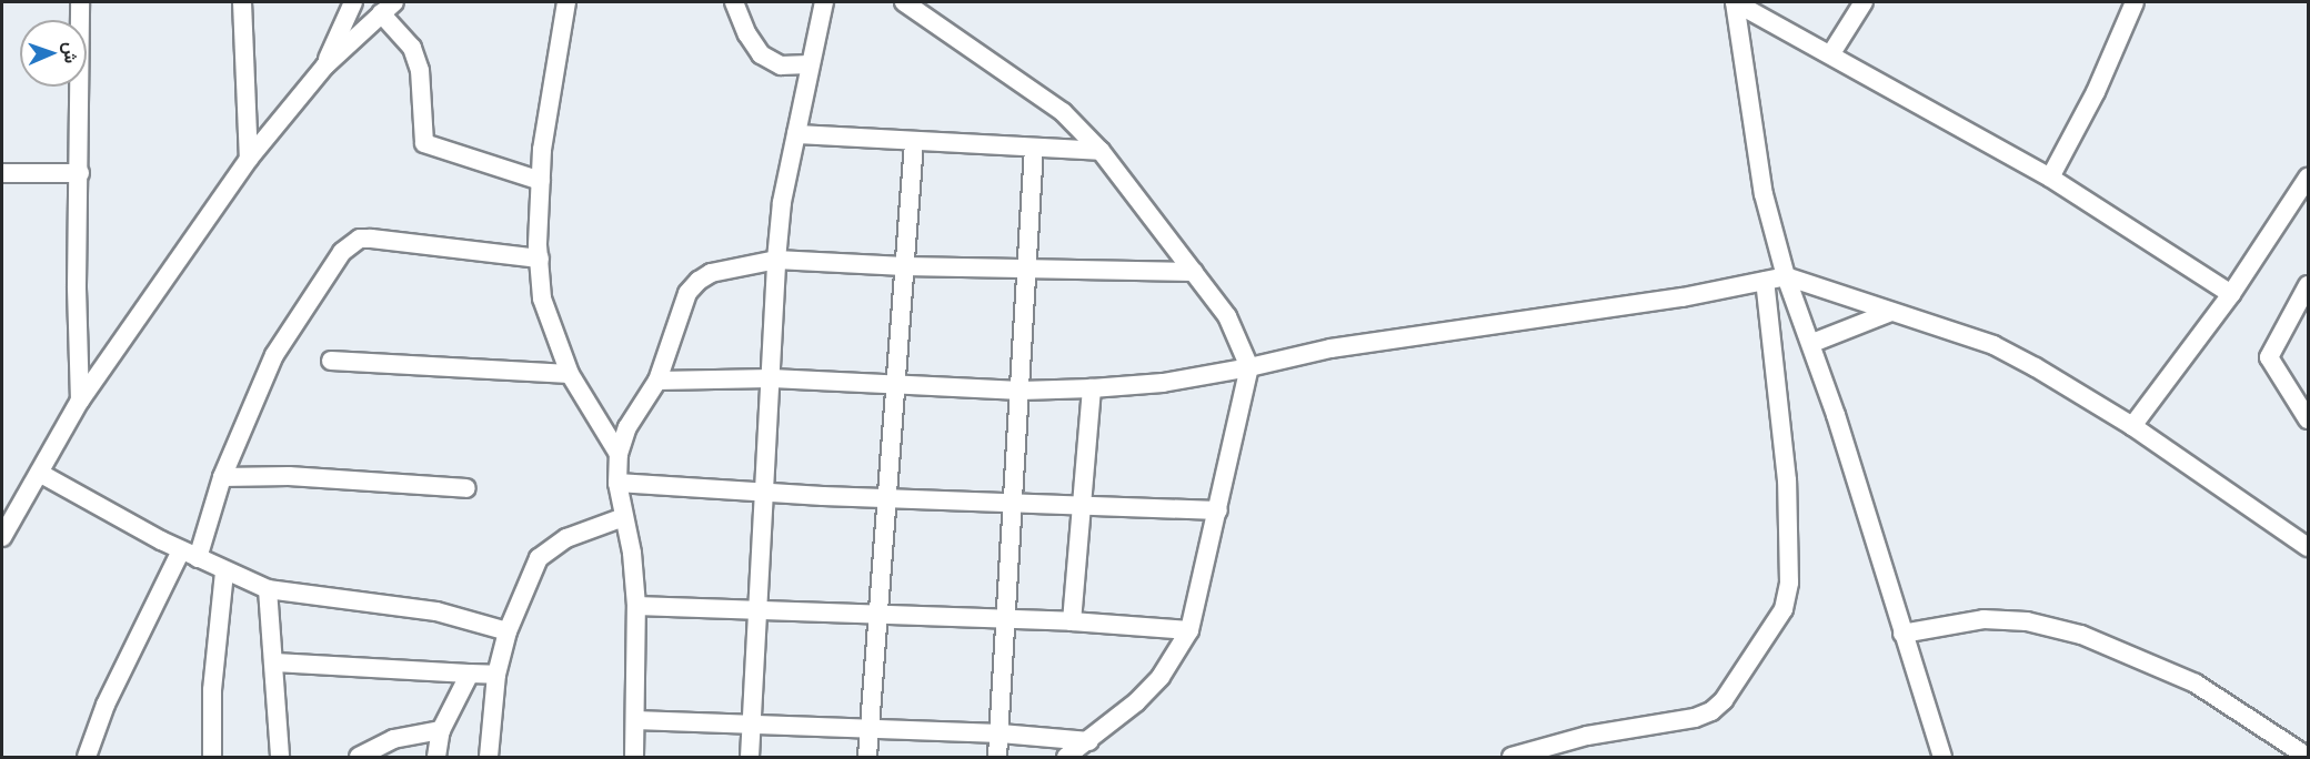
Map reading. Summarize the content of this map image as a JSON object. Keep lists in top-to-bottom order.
{
  "north": "right"
}
